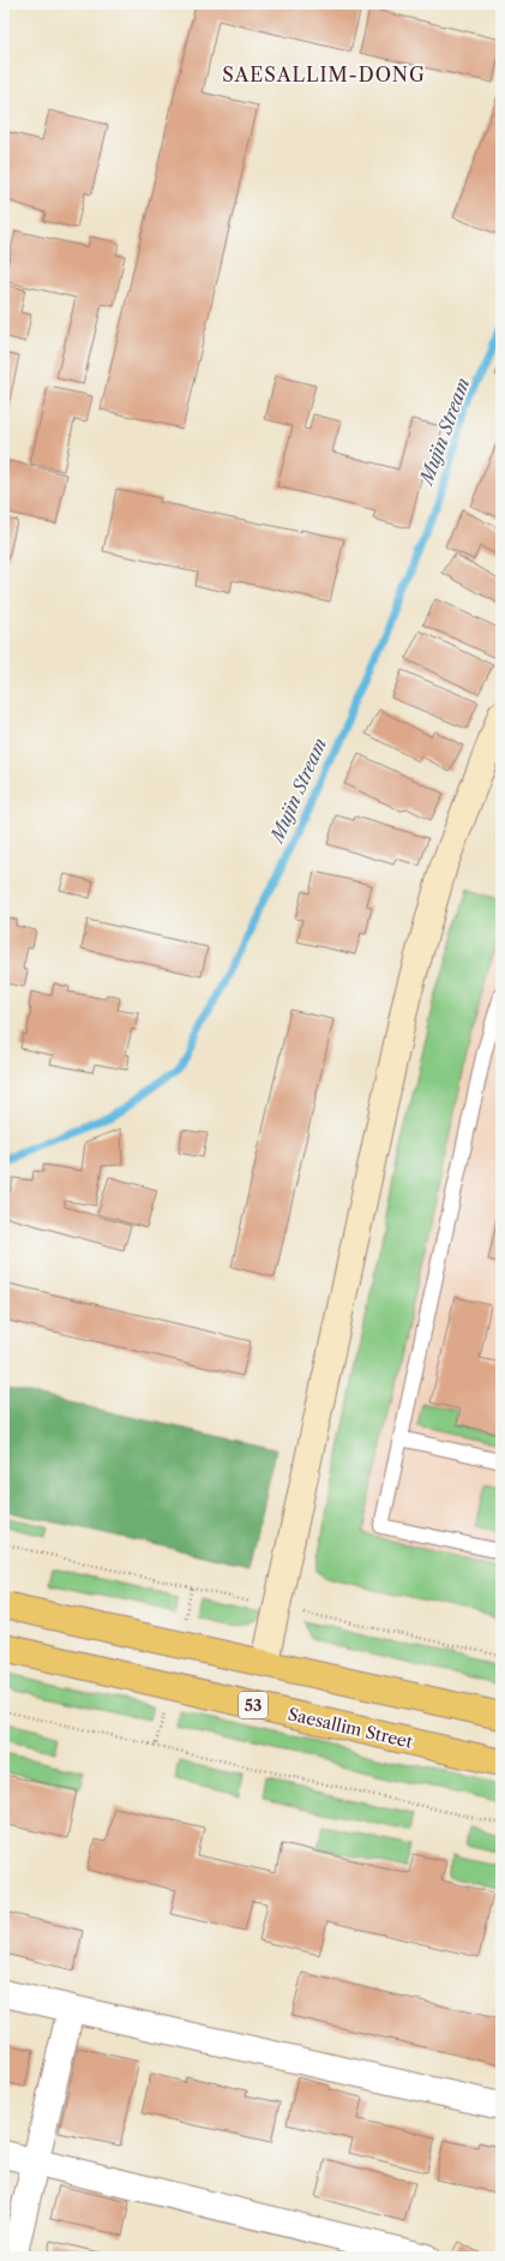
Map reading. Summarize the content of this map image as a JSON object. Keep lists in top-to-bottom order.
{
  "streets": {
    "main road": ["53", "Saesallim Street"]
  },
  "districts": ["SAESALLIM-DONG"],
  "water": ["Mujin Stream"]
}
